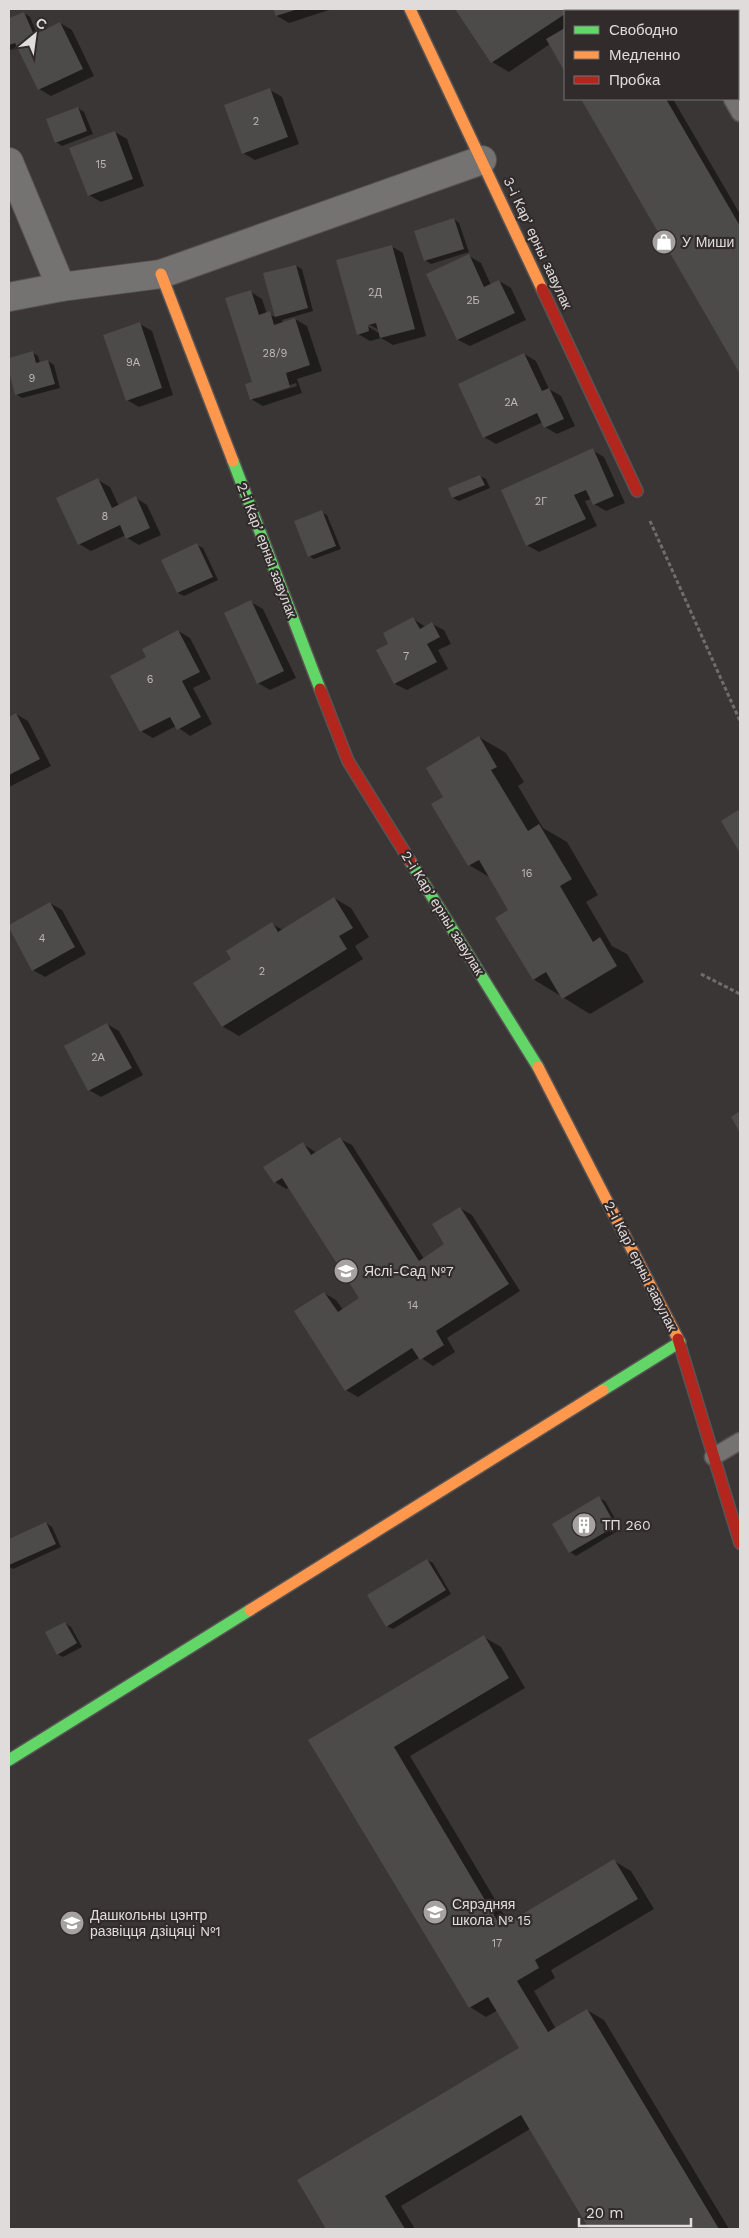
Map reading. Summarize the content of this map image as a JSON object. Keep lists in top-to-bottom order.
{
  "streets": {
    "street": ["3-і Карʼерны завулак", "2-і Карʼерны завулак"]
  },
  "places": {
    "shop": ["У Миши"],
    "school or university": ["Яслі-Сад №7", "Сярэдняя школа № 15", "Дашкольны цэнтр развіцця дзіцяці №1"],
    "building": ["ТП 260"]
  },
  "house_numbers": [
    "2",
    "15",
    "2Д",
    "2Б",
    "28/9",
    "9А",
    "9",
    "2А",
    "2Г",
    "8",
    "7",
    "6",
    "16",
    "4",
    "2",
    "2А",
    "14",
    "17"
  ],
  "legend": ["Свободно", "Медленно", "Пробка"],
  "scale_bar": "20 m",
  "north": "top right"
}
